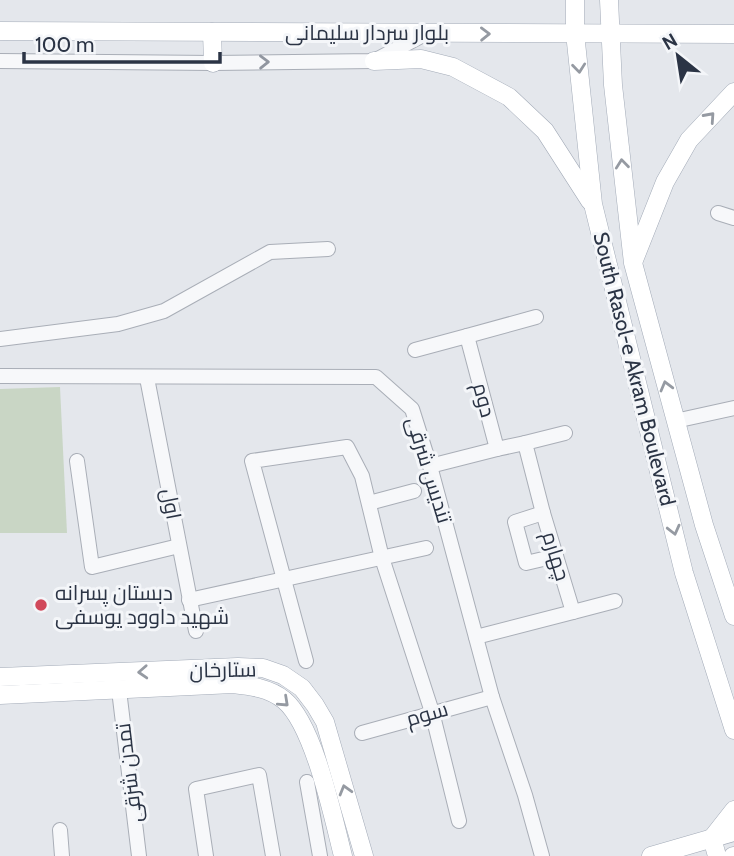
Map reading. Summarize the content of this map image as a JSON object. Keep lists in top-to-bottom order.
{
  "streets": {
    "main road": ["بلوار سردار سلیمانی", "South Rasol-e Akram Boulevard", "ستارخان"],
    "street": [
      "دوم",
      "تندیس شرقی",
      "اول",
      "چهارم",
      "سوم",
      "تمدن شزقی"
    ]
  },
  "crossings": [
    ["بلوار سردار سلیمانی", "South Rasol-e Akram Boulevard"],
    ["تندیس شرقی", "اول"],
    ["تندیس شرقی", "سوم"],
    ["ستارخان", "تمدن شزقی"]
  ],
  "places": ["دبستان پسرانه شهید داوود یوسفی"],
  "scale_bar": "100 m",
  "north": "top left"
}
